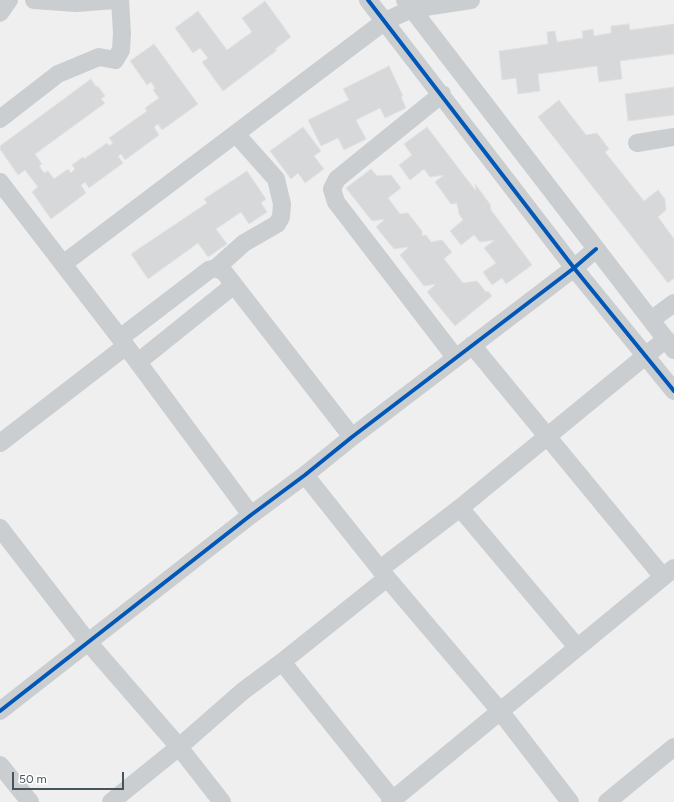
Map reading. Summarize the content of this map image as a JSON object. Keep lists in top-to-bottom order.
{
  "scale_bar": "50 m"
}
